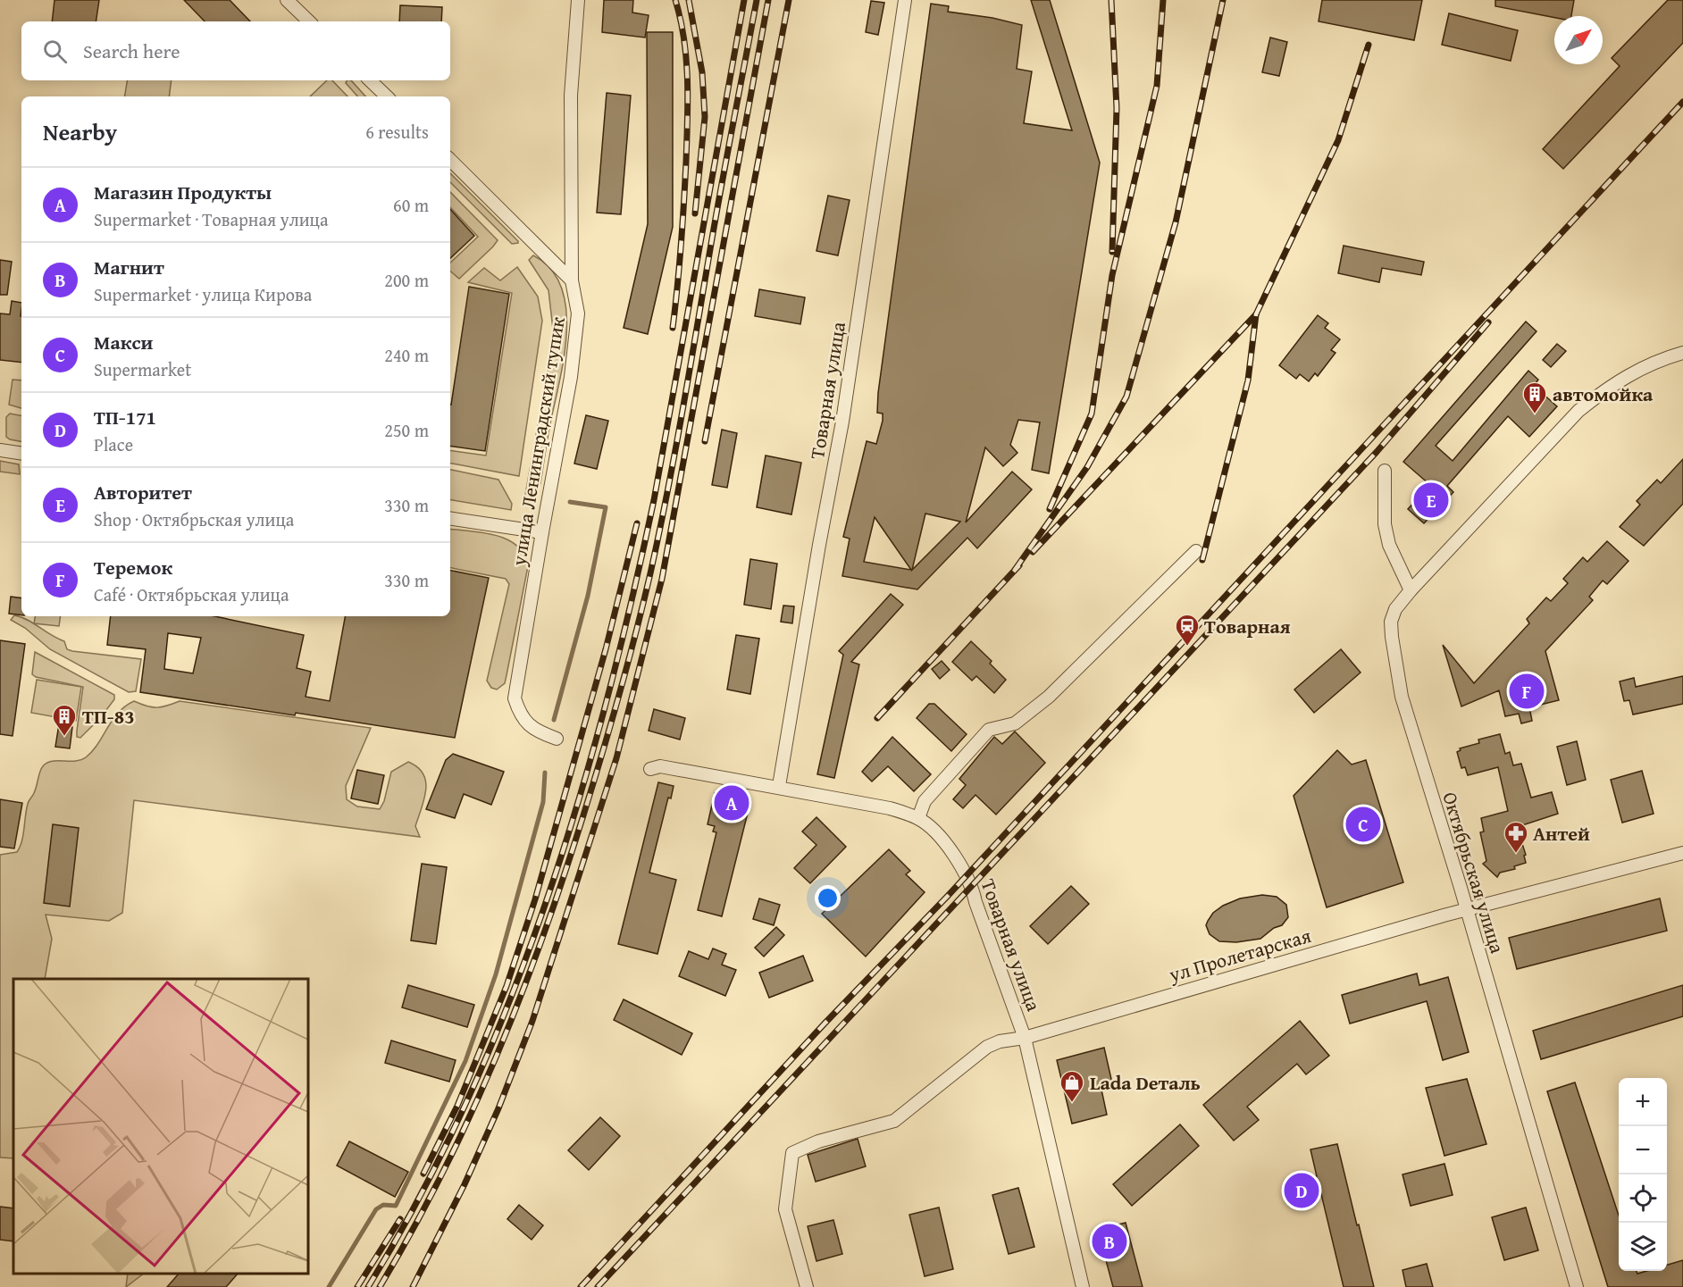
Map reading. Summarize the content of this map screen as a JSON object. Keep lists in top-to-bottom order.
{
  "streets": {
    "street": [
      "Товарная улица",
      "улица Ленинградский тупик",
      "Октябрьская улица",
      "ул Пролетарская"
    ]
  },
  "crossings": [
    ["Товарная улица", "ул Пролетарская"],
    ["Октябрьская улица", "ул Пролетарская"]
  ],
  "places": {
    "building": ["автомойка", "ТП-83"],
    "station": ["Товарная"],
    "pharmacy": ["Антей"],
    "shop": ["Lada Dеталь"]
  },
  "north": "top right",
  "page": {
    "search": "Search here",
    "heading": ["Nearby", "6 results"],
    "list": [
      {
        "mark": "A",
        "name": "Магазин Продукты",
        "note": "Supermarket · Товарная улица",
        "value": "60 m"
      },
      {
        "mark": "B",
        "name": "Магнит",
        "note": "Supermarket · улица Кирова",
        "value": "200 m"
      },
      {
        "mark": "C",
        "name": "Макси",
        "note": "Supermarket",
        "value": "240 m"
      },
      {
        "mark": "D",
        "name": "ТП-171",
        "note": "Place",
        "value": "250 m"
      },
      {
        "mark": "E",
        "name": "Авторитет",
        "note": "Shop · Октябрьская улица",
        "value": "330 m"
      },
      {
        "mark": "F",
        "name": "Теремок",
        "note": "Café · Октябрьская улица",
        "value": "330 m"
      }
    ],
    "pins": [
      "E",
      "F",
      "A",
      "C",
      "D",
      "B"
    ],
    "map_buttons": ["+", "−"]
  }
}
